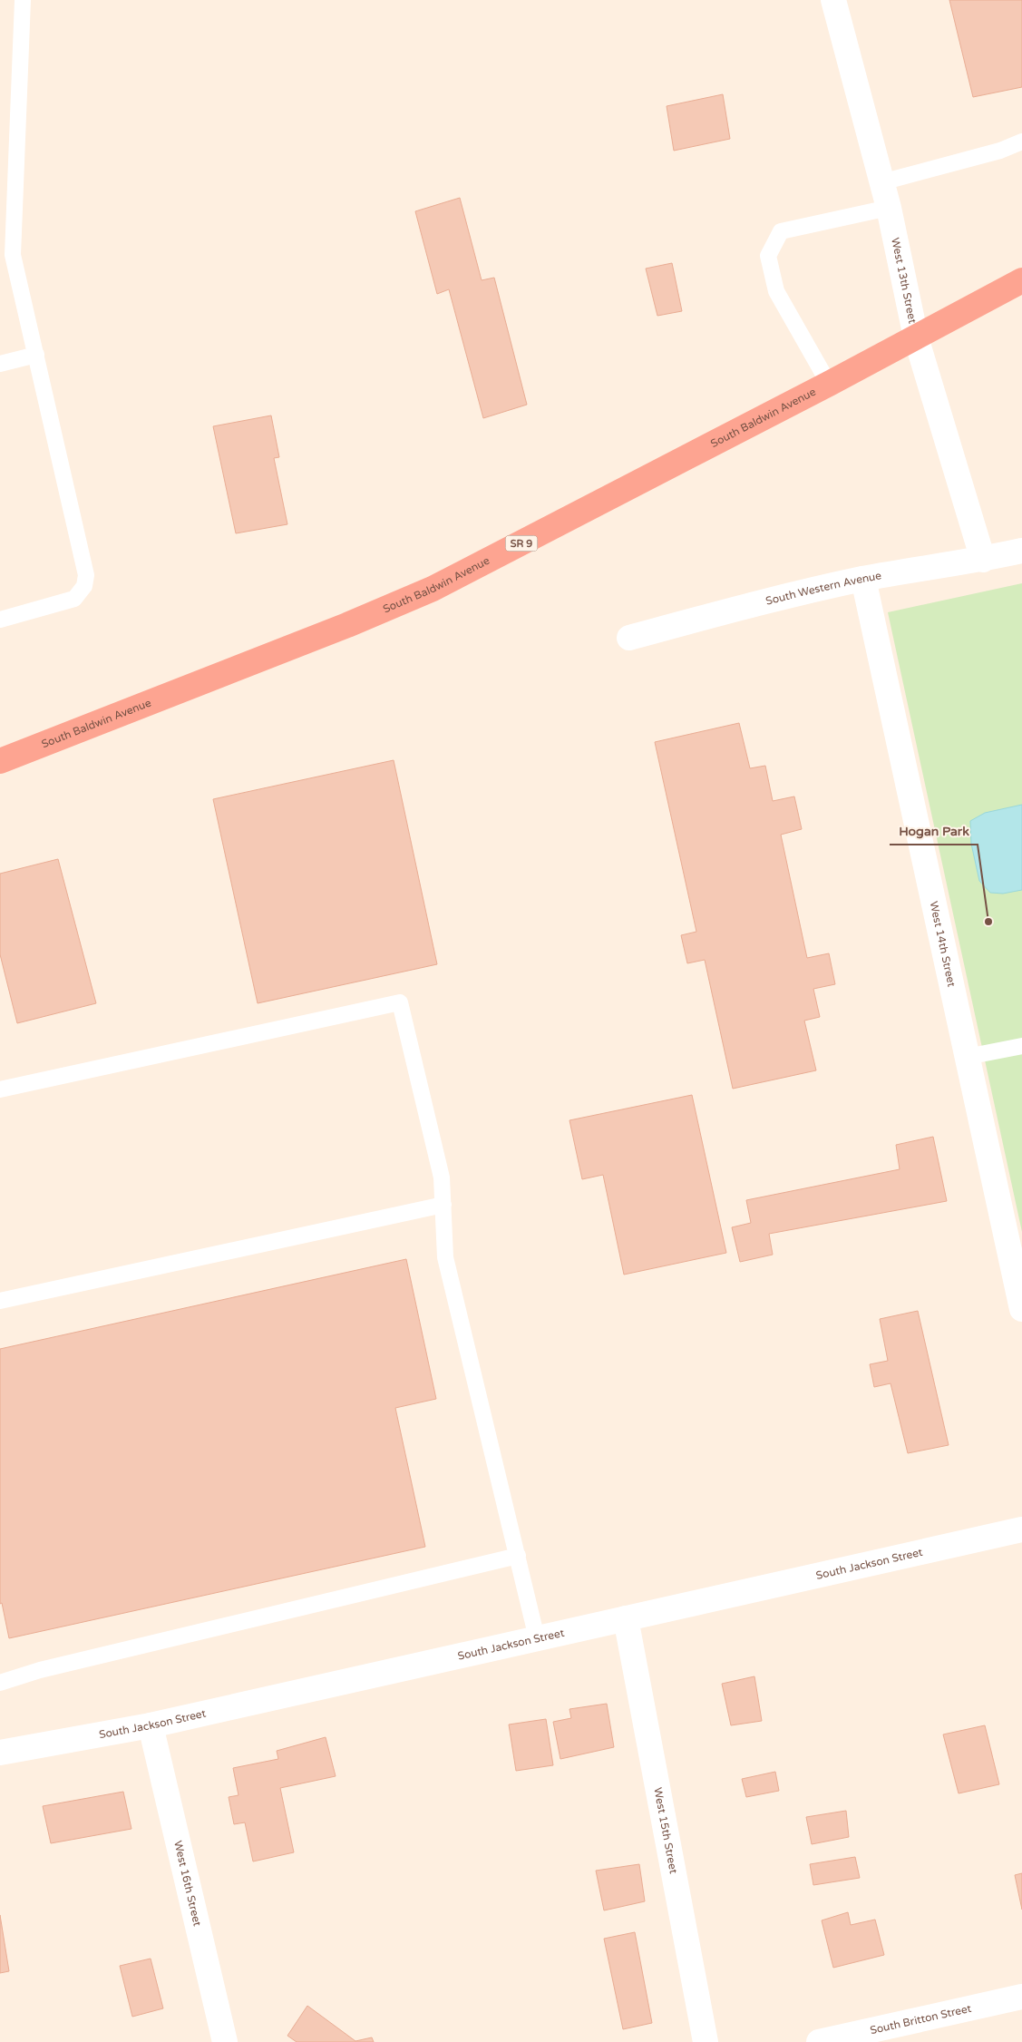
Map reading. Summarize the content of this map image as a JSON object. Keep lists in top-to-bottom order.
{
  "streets": {
    "highway": ["South Baldwin Avenue", "SR 9"],
    "street": [
      "West 13th Street",
      "South Western Avenue",
      "West 14th Street",
      "South Jackson Street",
      "West 15th Street",
      "West 16th Street",
      "South Britton Street"
    ]
  },
  "crossings": [
    ["West 13th Street", "South Baldwin Avenue"],
    ["West 13th Street", "South Western Avenue"],
    ["South Western Avenue", "West 14th Street"],
    ["South Jackson Street", "West 15th Street"],
    ["South Jackson Street", "West 16th Street"]
  ],
  "places": ["Hogan Park"]
}
